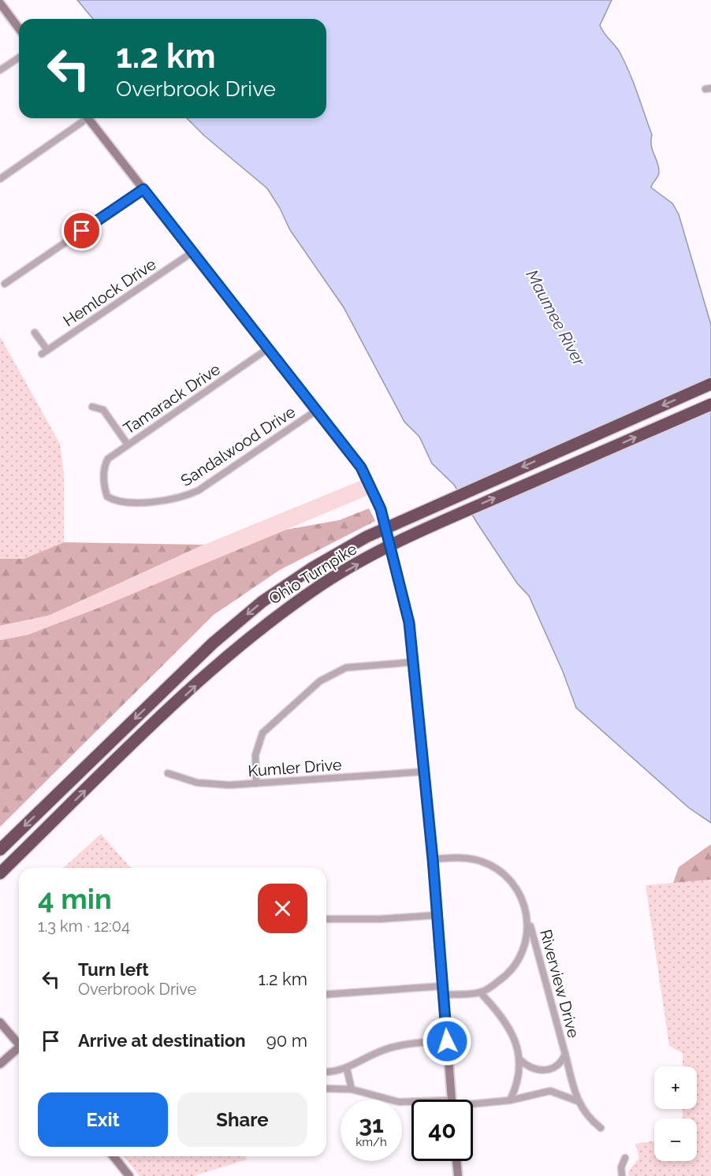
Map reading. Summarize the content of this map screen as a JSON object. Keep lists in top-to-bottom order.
{
  "streets": {
    "highway": ["Ohio Turnpike"],
    "street": [
      "Hemlock Drive",
      "Tamarack Drive",
      "Sandalwood Drive",
      "Kumler Drive",
      "Riverview Drive"
    ]
  },
  "crossings": [
    ["Tamarack Drive", "Sandalwood Drive"]
  ],
  "water": ["Maumee River"],
  "page": {
    "turn": ["1.2 km", "Overbrook Drive"],
    "heading": ["4 min", "1.3 km · 12:04"],
    "list": [
      {
        "name": "Turn left",
        "note": "Overbrook Drive",
        "value": "1.2 km"
      },
      {
        "name": "Arrive at destination",
        "value": "90 m"
      }
    ],
    "map_buttons": ["+", "−"],
    "buttons": ["Exit", "Share"],
    "speed": "31 km/h",
    "limit": "40"
  }
}
